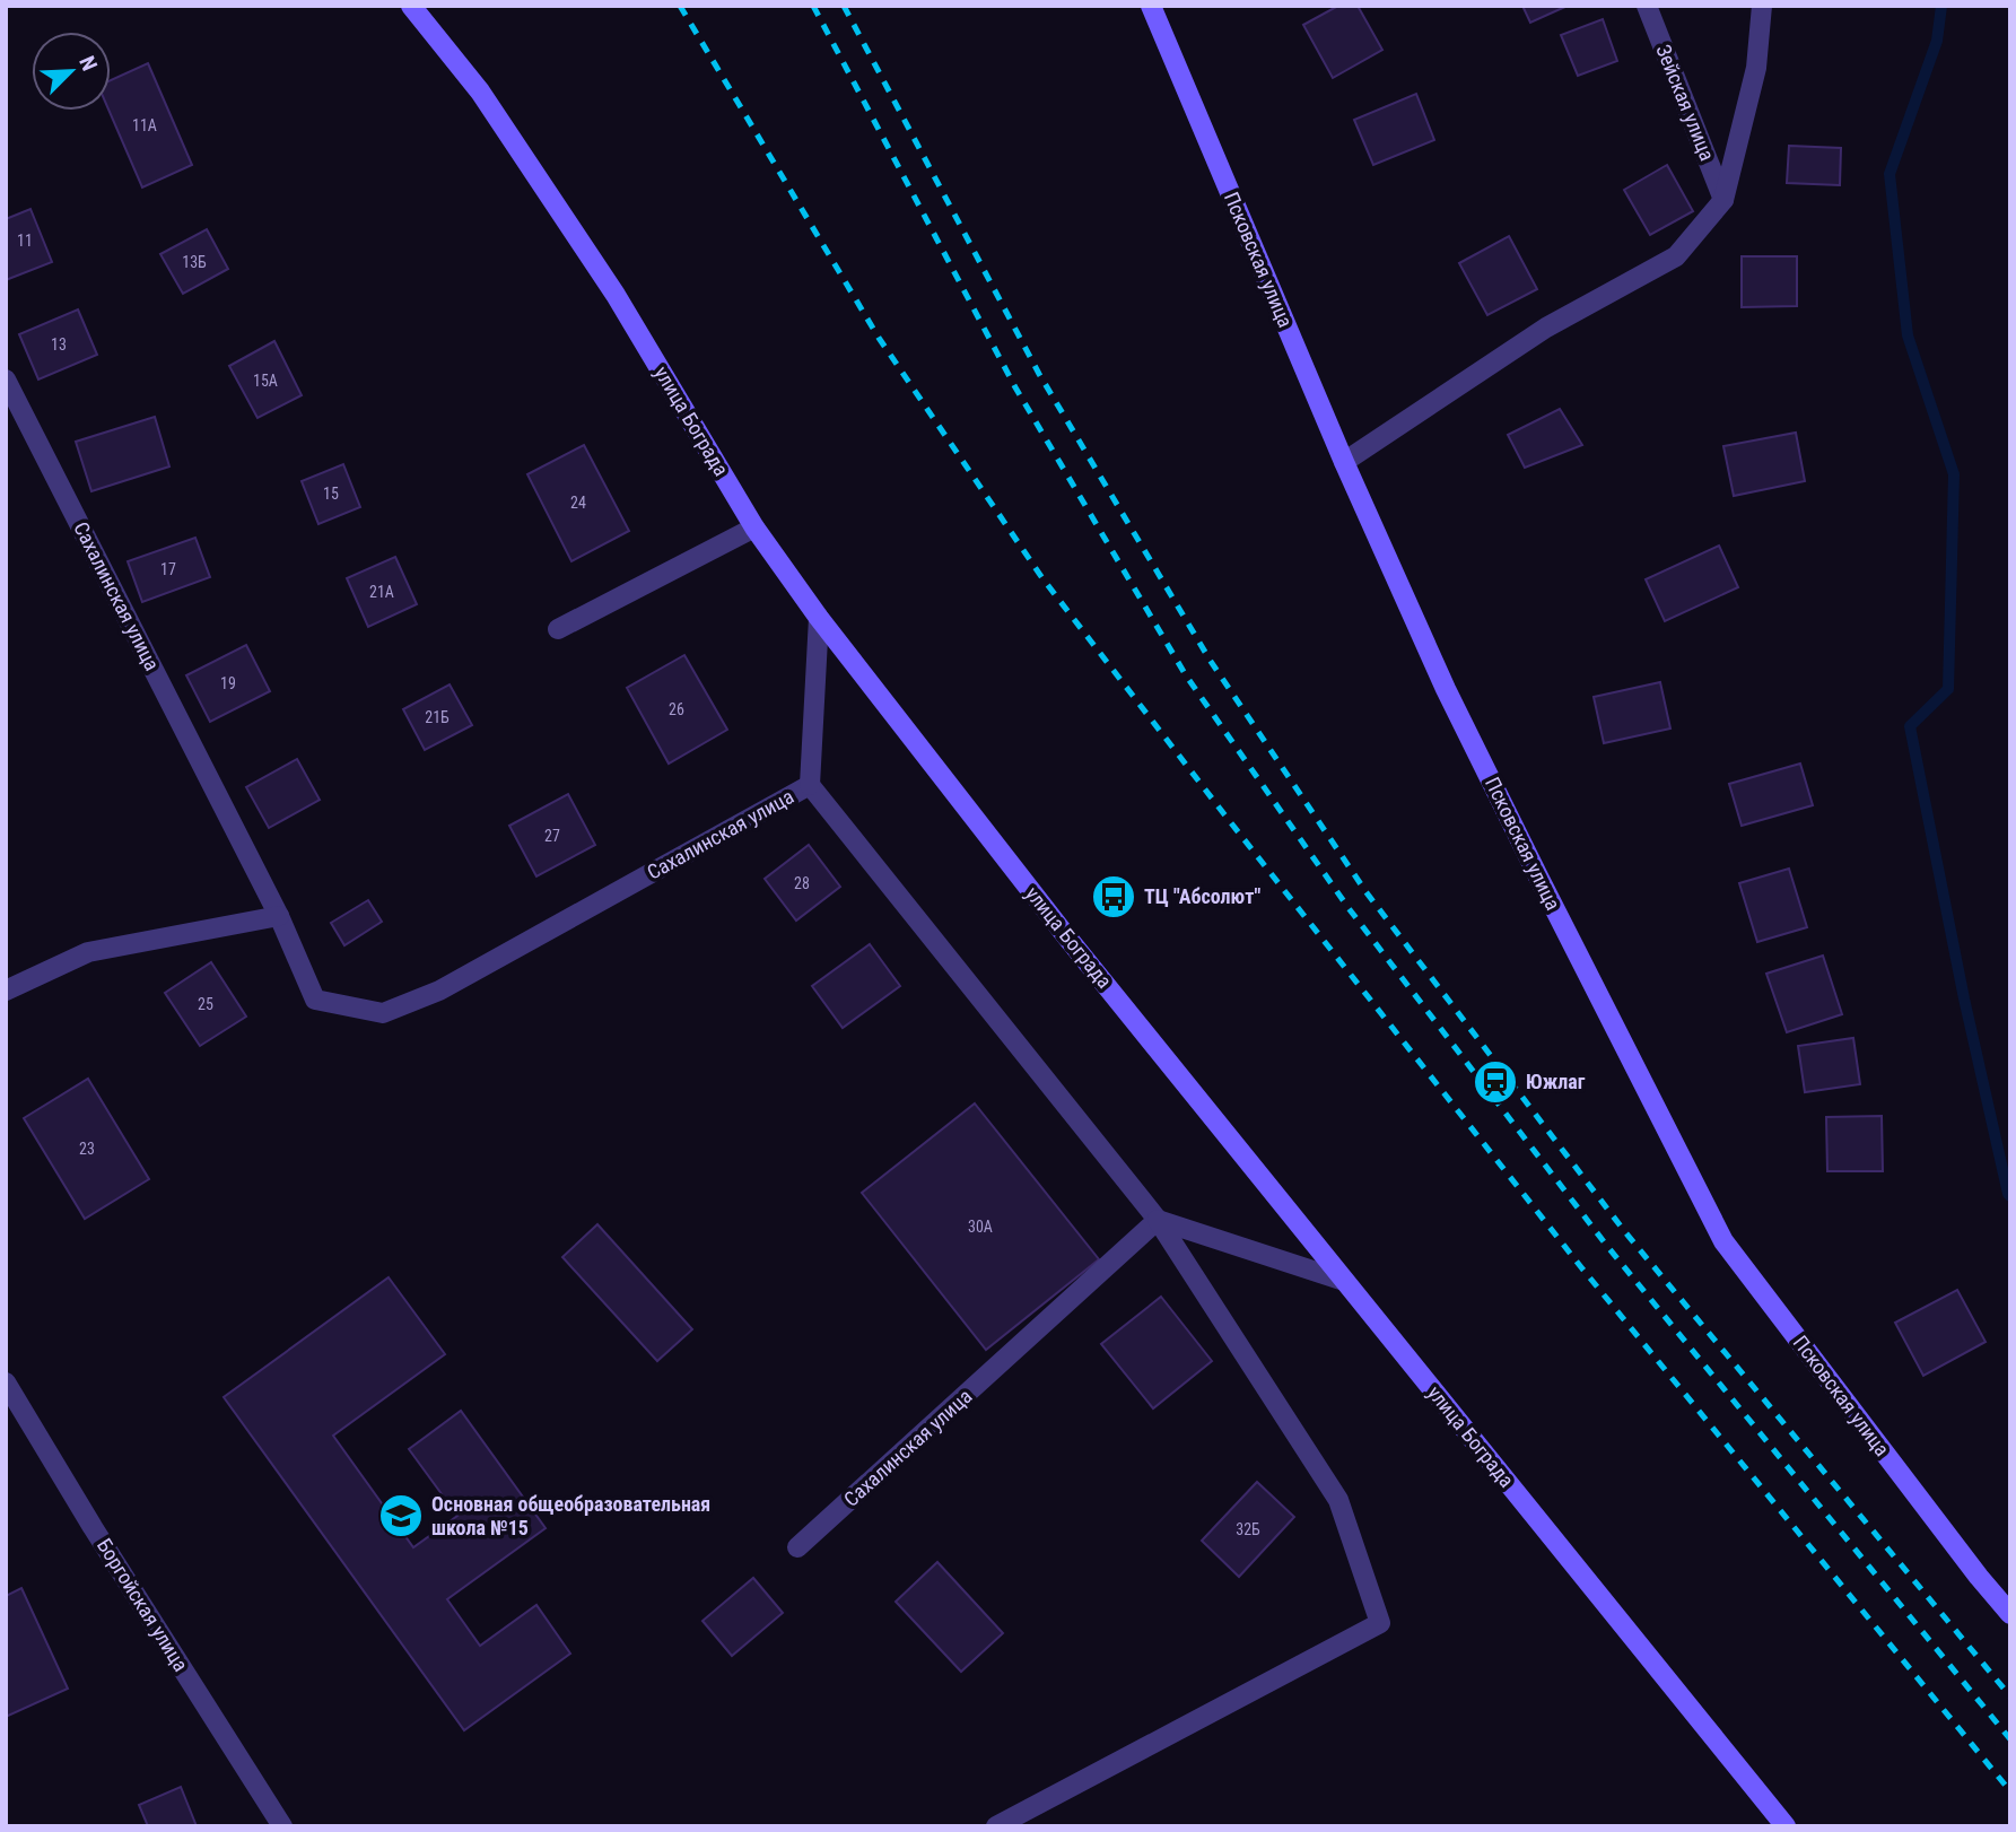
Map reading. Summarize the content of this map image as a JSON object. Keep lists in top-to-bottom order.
{
  "streets": {
    "main road": ["Псковская улица", "улица Бограда"],
    "street": ["Зейская улица", "Сахалинская улица", "Боргойская улица"]
  },
  "places": {
    "bus stop": ["ТЦ \"Абсолют\""],
    "station": ["Южлаг"],
    "school or university": ["Основная общеобразовательная школа №15"]
  },
  "house_numbers": [
    "11А",
    "11",
    "13Б",
    "13",
    "15А",
    "15",
    "24",
    "17",
    "21А",
    "19",
    "26",
    "21Б",
    "27",
    "28",
    "25",
    "23",
    "30А",
    "32Б"
  ],
  "north": "top right"
}
